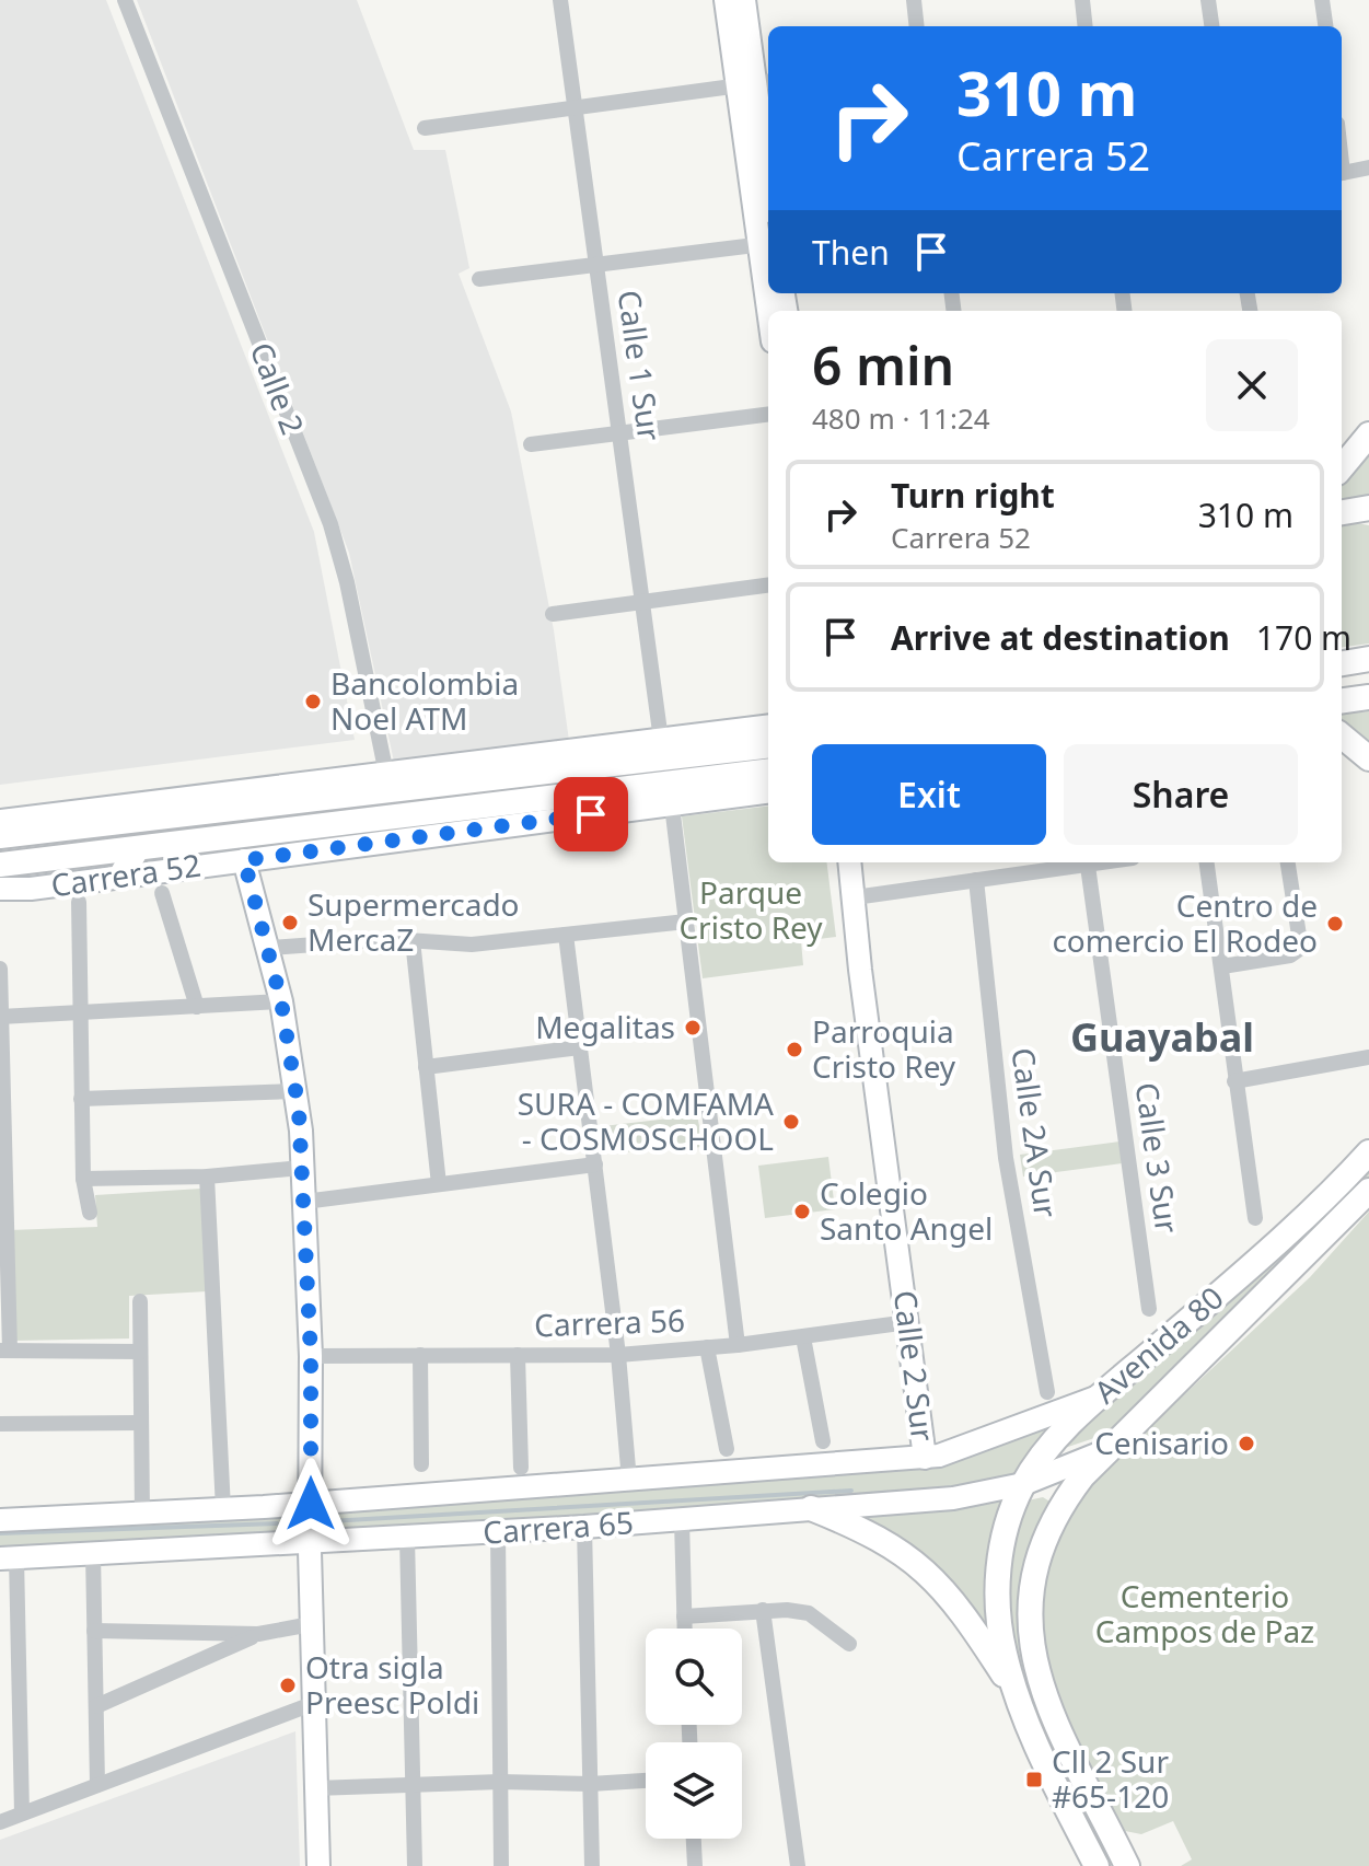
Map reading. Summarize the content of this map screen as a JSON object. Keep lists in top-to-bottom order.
{
  "streets": {
    "main road": [
      "Carrera 52",
      "Avenida 80",
      "Calle 2 Sur",
      "Carrera 65"
    ],
    "street": [
      "Calle 1 Sur",
      "Calle 2",
      "Calle 2A Sur",
      "Calle 3 Sur",
      "Carrera 56"
    ]
  },
  "crossings": [
    ["Calle 1 Sur", "Carrera 52"],
    ["Calle 2", "Carrera 52"],
    ["Carrera 56", "Calle 2 Sur"],
    ["Avenida 80", "Carrera 65"],
    ["Calle 2 Sur", "Carrera 65"]
  ],
  "districts": ["Guayabal"],
  "parks": ["Parque Cristo Rey", "Cementerio Campos de Paz"],
  "places": {
    "other": [
      "Bancolombia Noel ATM",
      "Supermercado MercaZ",
      "Centro de comercio El Rodeo",
      "Megalitas",
      "Parroquia Cristo Rey",
      "SURA - COMFAMA - COSMOSCHOOL",
      "Colegio Santo Angel",
      "Cenisario",
      "Otra sigla Preesc Poldi"
    ],
    "transit": ["Cll 2 Sur #65-120"]
  },
  "page": {
    "turn": ["310 m", "Carrera 52"],
    "then": "Then",
    "heading": ["6 min", "480 m · 11:24"],
    "list": [
      {
        "name": "Turn right",
        "note": "Carrera 52",
        "value": "310 m"
      },
      {
        "name": "Arrive at destination",
        "value": "170 m"
      }
    ],
    "buttons": ["Exit", "Share"]
  }
}
